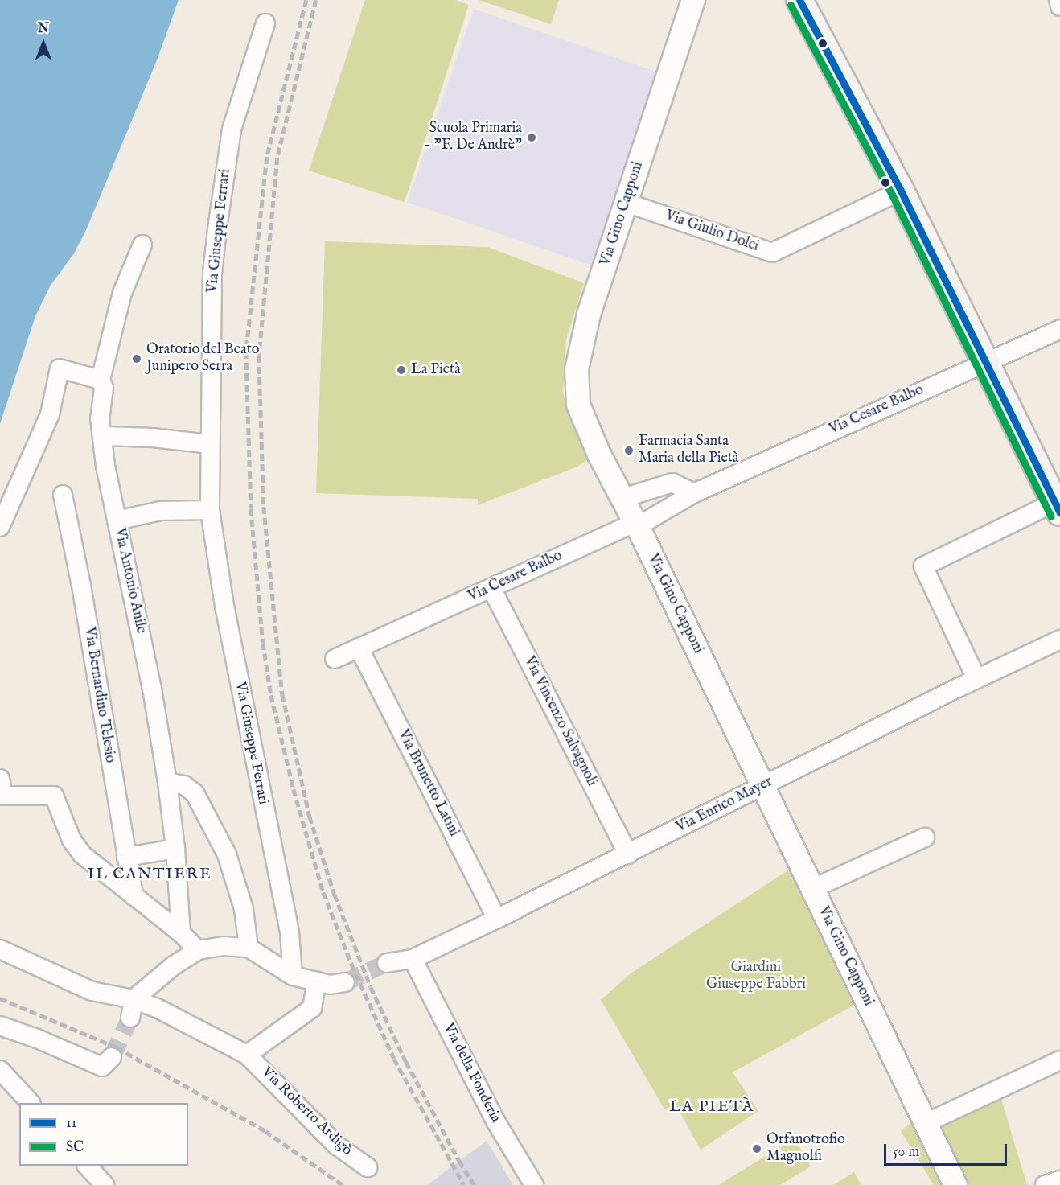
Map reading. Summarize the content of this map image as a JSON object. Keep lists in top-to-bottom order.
{
  "streets": {
    "street": [
      "Via Gino Capponi",
      "Via Giuseppe Ferrari",
      "Via Giulio Dolci",
      "Via Cesare Balbo",
      "Via Antonio Anile",
      "Via Bernardino Telesio",
      "Via Vincenzo Salvagnoli",
      "Via Brunetto Latini",
      "Via Enrico Mayer",
      "Via della Fonderia",
      "Via Roberto Ardigò"
    ]
  },
  "crossings": [
    ["Via Gino Capponi", "Via Giulio Dolci"],
    ["Via Gino Capponi", "Via Cesare Balbo"],
    ["Via Gino Capponi", "Via Enrico Mayer"],
    ["Via Cesare Balbo", "Via Vincenzo Salvagnoli"],
    ["Via Cesare Balbo", "Via Brunetto Latini"],
    ["Via Vincenzo Salvagnoli", "Via Enrico Mayer"],
    ["Via Brunetto Latini", "Via Enrico Mayer"],
    ["Via Enrico Mayer", "Via della Fonderia"]
  ],
  "districts": ["IL CANTIERE", "LA PIETÀ"],
  "parks": ["Giardini Giuseppe Fabbri"],
  "places": [
    "Scuola Primaria - \"F. De Andrè\"",
    "Oratorio del Beato Junipero Serra",
    "La Pietà",
    "Farmacia Santa Maria della Pietà",
    "Orfanotrofio Magnolfi"
  ],
  "lines": ["transit line 11", "transit line SC"],
  "legend": ["11", "SC"],
  "scale_bar": "50 m",
  "north": "top"
}
